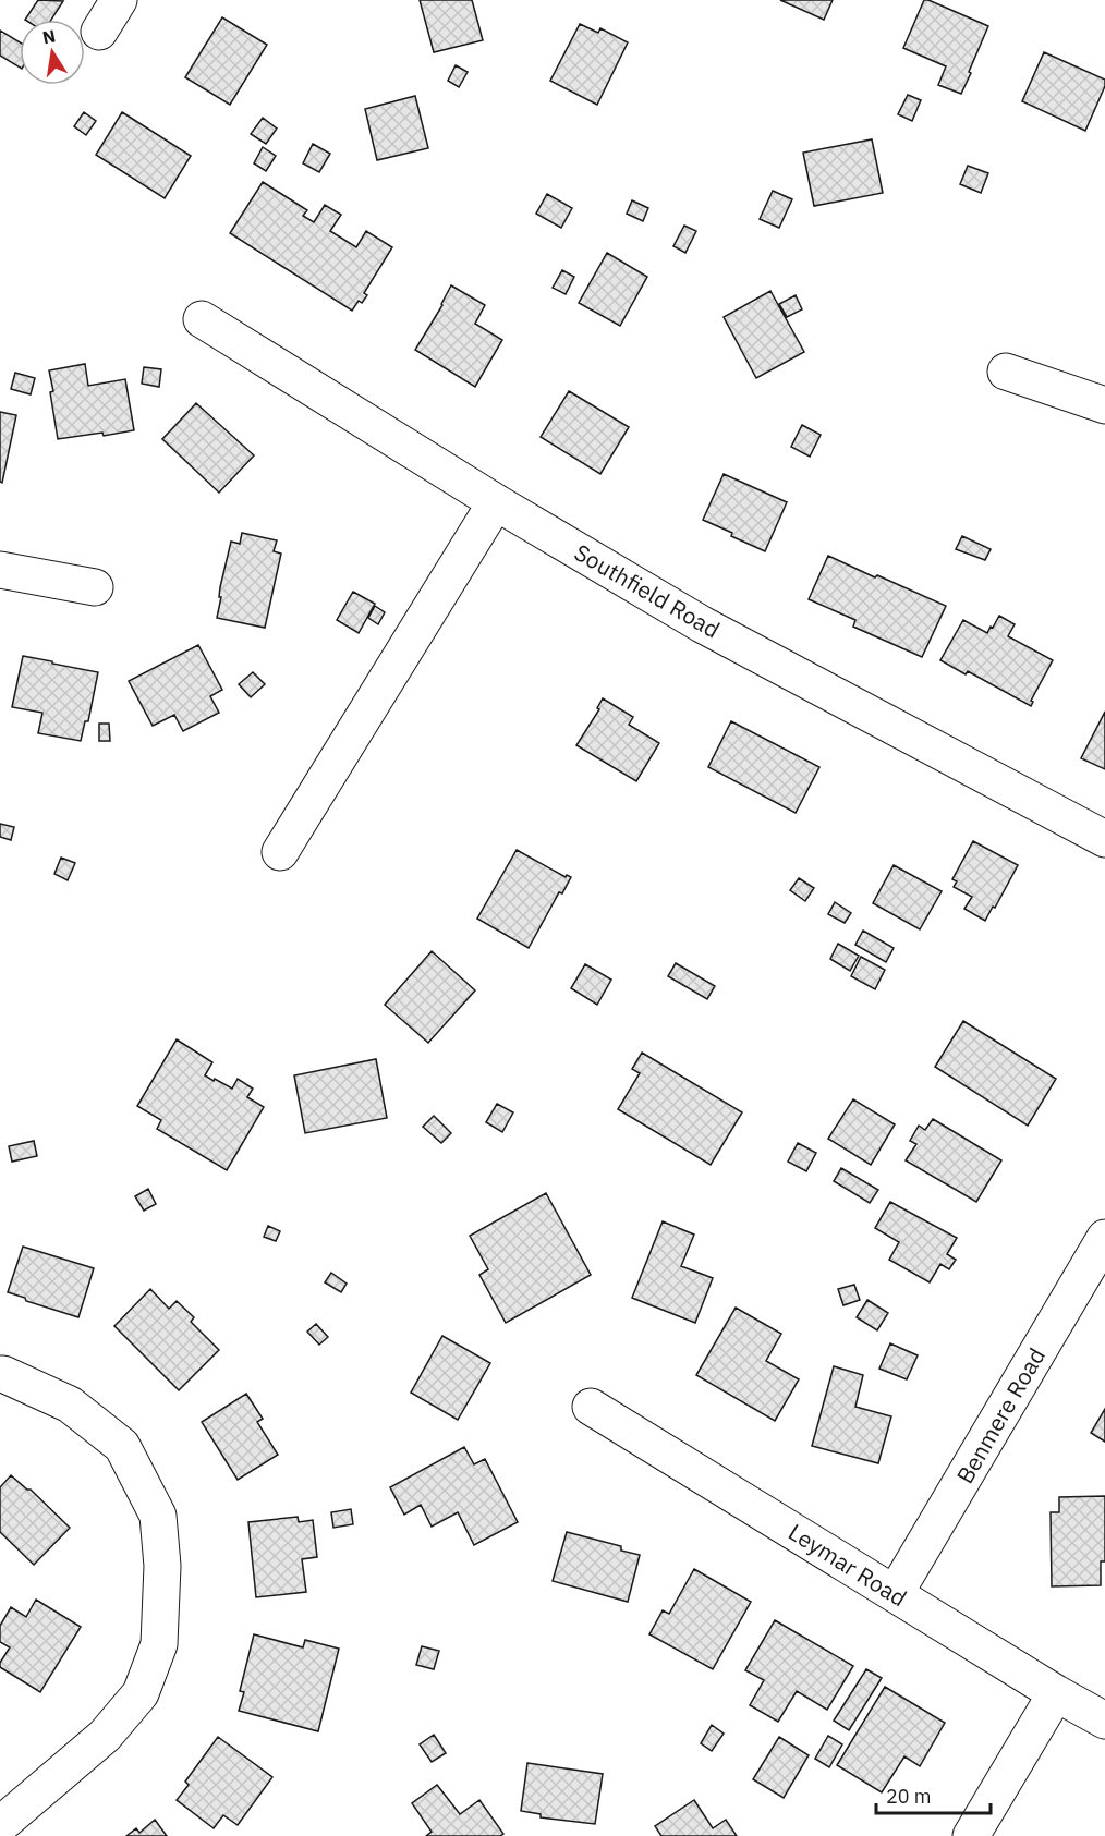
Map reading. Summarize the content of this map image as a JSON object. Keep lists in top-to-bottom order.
{
  "streets": {
    "street": ["Southfield Road", "Benmere Road", "Leymar Road"]
  },
  "crossings": [
    ["Benmere Road", "Leymar Road"]
  ],
  "scale_bar": "20 m",
  "north": "top"
}
